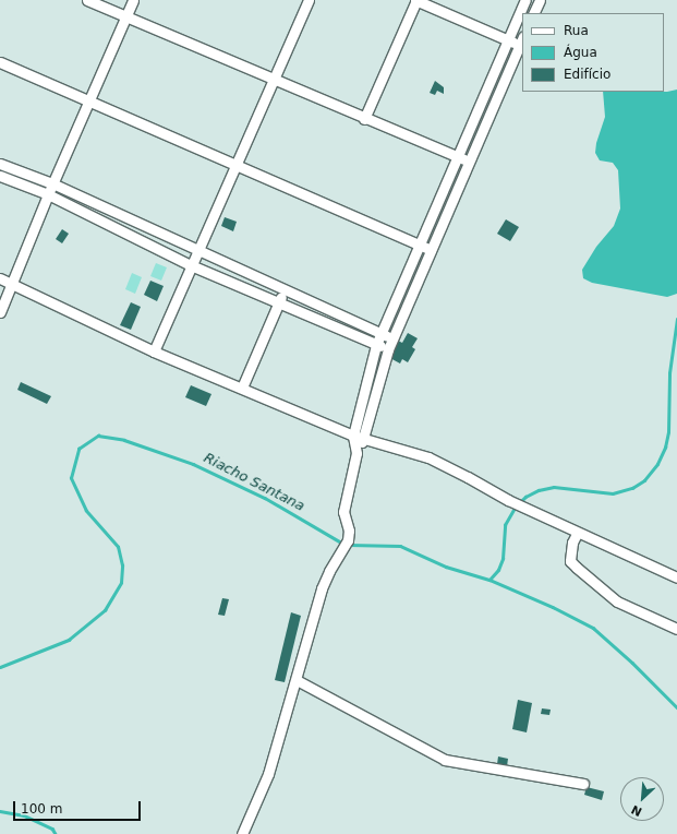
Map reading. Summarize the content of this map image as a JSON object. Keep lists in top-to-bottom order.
{
  "water": ["Riacho Santana"],
  "legend": ["Rua", "Água", "Edifício"],
  "scale_bar": "100 m",
  "north": "bottom left"
}
